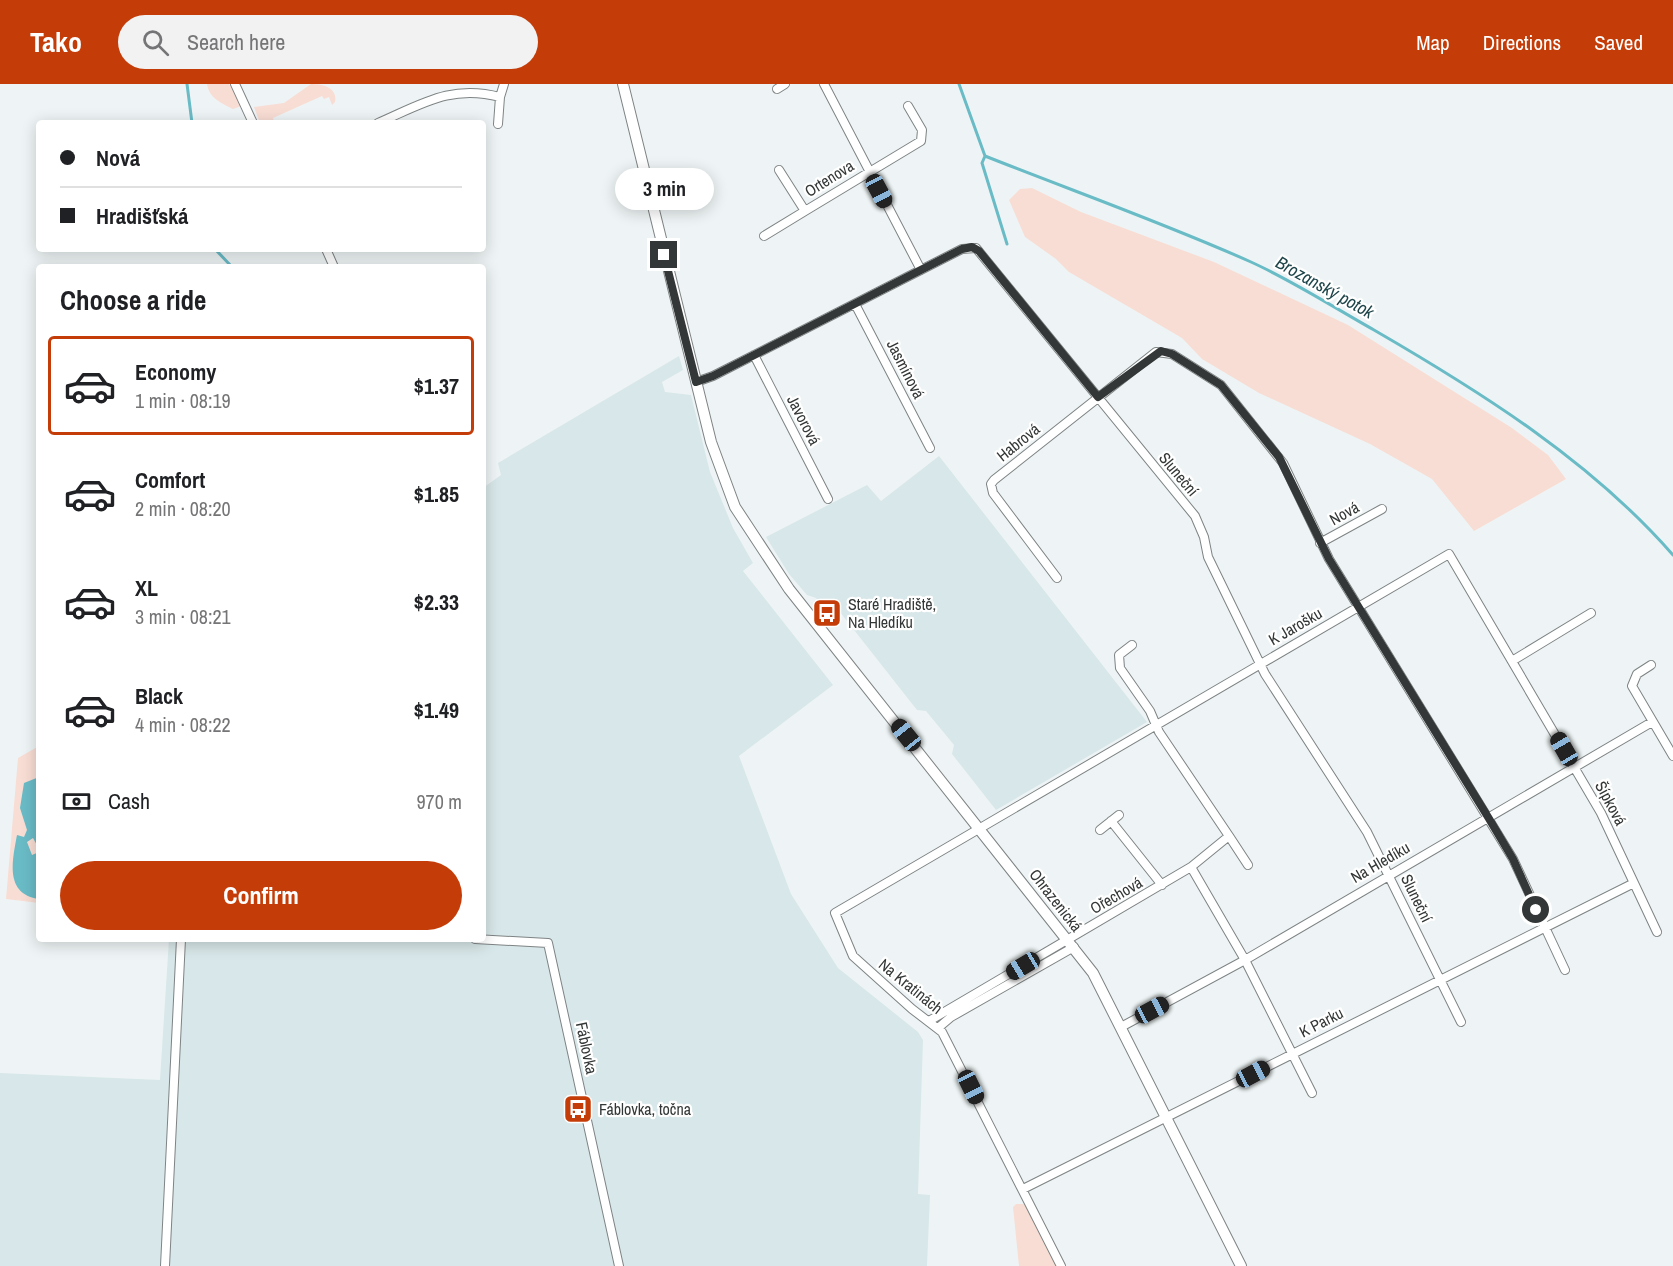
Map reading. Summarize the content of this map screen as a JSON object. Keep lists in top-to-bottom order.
{
  "streets": {
    "street": [
      "Ortenova",
      "Jasmínová",
      "Javorová",
      "Habrová",
      "Sluneční",
      "Nová",
      "K Jarošku",
      "Šípková",
      "Na Hledíku",
      "Ořechová",
      "Ohrazenická",
      "Na Kratinách",
      "K Parku",
      "Fáblovka"
    ]
  },
  "crossings": [
    ["Ortenova", "Sluneční"],
    ["Jasmínová", "Sluneční"],
    ["Javorová", "Sluneční"],
    ["Habrová", "Sluneční"],
    ["Habrová", "Nová"],
    ["Sluneční", "Nová"],
    ["Sluneční", "K Jarošku"],
    ["Sluneční", "Na Hledíku"],
    ["Sluneční", "Ohrazenická"],
    ["Sluneční", "K Parku"],
    ["Nová", "K Jarošku"],
    ["Nová", "Na Hledíku"],
    ["Nová", "K Parku"],
    ["K Jarošku", "Šípková"],
    ["K Jarošku", "Ohrazenická"],
    ["K Jarošku", "Na Kratinách"],
    ["Šípková", "Na Hledíku"],
    ["Šípková", "K Parku"],
    ["Na Hledíku", "Ohrazenická"],
    ["Ořechová", "Ohrazenická"],
    ["Ořechová", "Na Kratinách"],
    ["Ohrazenická", "Na Kratinách"],
    ["Ohrazenická", "K Parku"],
    ["Na Kratinách", "K Parku"]
  ],
  "water": ["Brozanský potok"],
  "places": {
    "bus stop": ["Staré Hradiště, Na Hledíku", "Fáblovka, točna"]
  },
  "page": {
    "header": "Tako",
    "search": "Search here",
    "nav": ["Map", "Directions", "Saved"],
    "banner": ["Nová", "Hradišťská"],
    "bubble": "3 min",
    "heading": "Choose a ride",
    "list": [
      {
        "name": "Economy",
        "note": "1 min · 08:19",
        "value": "$1.37"
      },
      {
        "name": "Comfort",
        "note": "2 min · 08:20",
        "value": "$1.85"
      },
      {
        "name": "XL",
        "note": "3 min · 08:21",
        "value": "$2.33"
      },
      {
        "name": "Black",
        "note": "4 min · 08:22",
        "value": "$1.49"
      }
    ],
    "pay": ["Cash", "970 m"],
    "buttons": "Confirm"
  }
}
